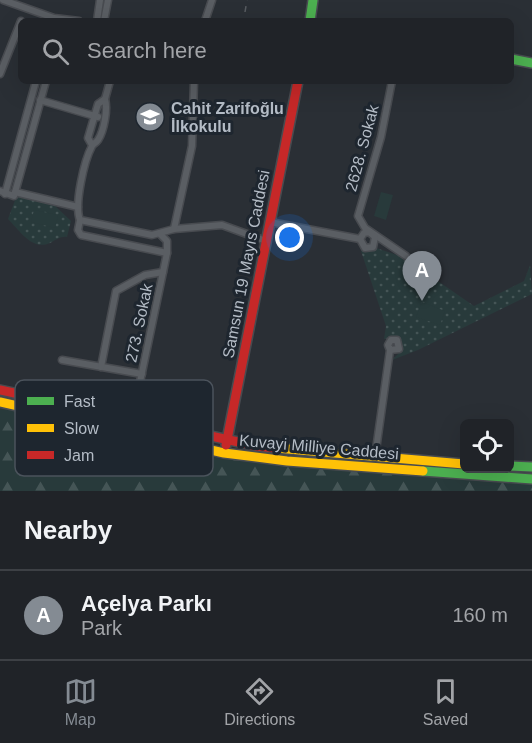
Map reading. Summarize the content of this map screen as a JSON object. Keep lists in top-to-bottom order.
{
  "streets": {
    "main road": ["Samsun 19 Mayıs Caddesi", "Kuvayi Milliye Caddesi"],
    "street": ["2628. Sokak", "273. Sokak"]
  },
  "crossings": [
    ["Samsun 19 Mayıs Caddesi", "Kuvayi Milliye Caddesi"]
  ],
  "places": {
    "school or university": ["Cahit Zarifoğlu İlkokulu"]
  },
  "legend": ["Fast", "Slow", "Jam"],
  "page": {
    "search": "Search here",
    "pins": "A",
    "heading": "Nearby",
    "list": [
      {
        "mark": "A",
        "name": "Açelya Parkı",
        "note": "Park",
        "value": "160 m"
      }
    ],
    "nav": ["Map", "Directions", "Saved"]
  }
}
